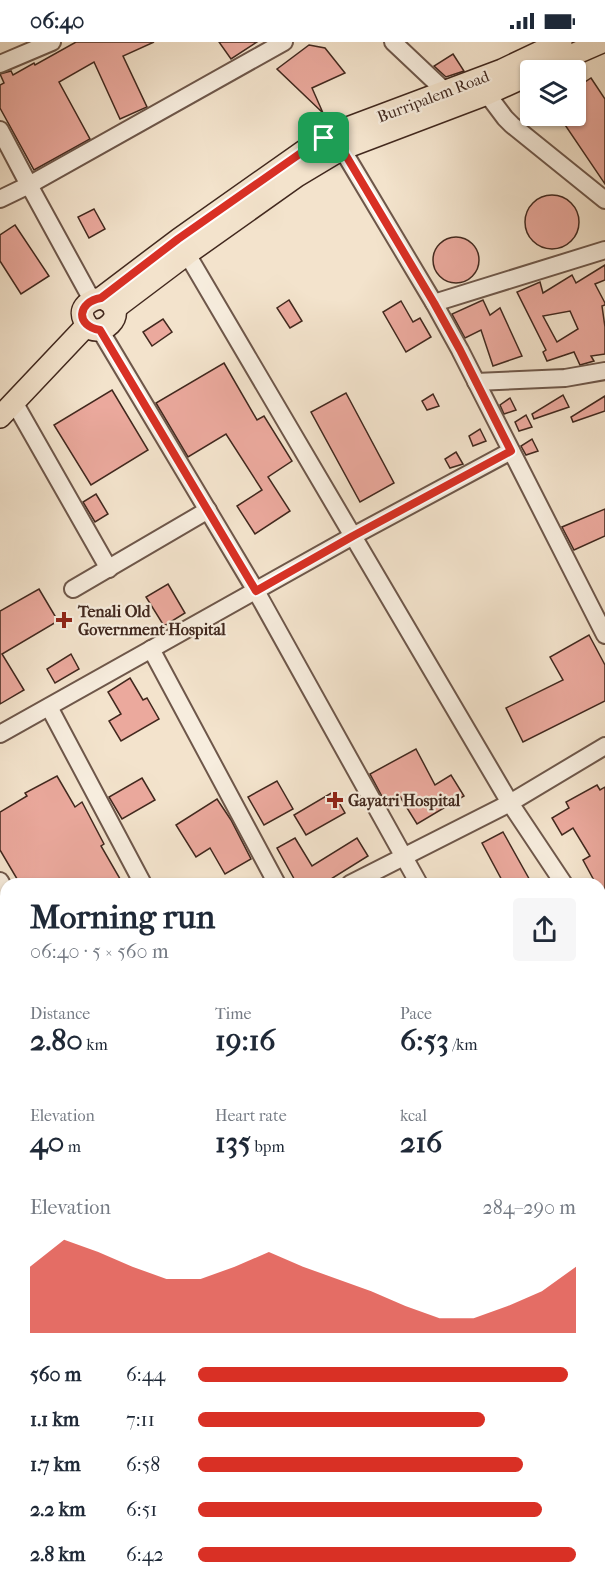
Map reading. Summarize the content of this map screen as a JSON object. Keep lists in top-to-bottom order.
{
  "streets": {
    "main road": ["Burripalem Road"]
  },
  "places": {
    "health": ["Tenali Old Government Hospital", "Gayatri Hospital"]
  },
  "page": {
    "status": "06:40",
    "heading": ["Morning run", "06:40 · 5 × 560 m"],
    "stats": [
      ["Distance", "2.80 km"],
      ["Time", "19:16"],
      ["Pace", "6:53 /km"],
      ["Elevation", "40 m"],
      ["Heart rate", "135 bpm"],
      ["kcal", "216"]
    ],
    "chart": ["Elevation", "284–290 m"],
    "list": [
      {
        "name": "560 m",
        "note": "6:44"
      },
      {
        "name": "1.1 km",
        "note": "7:11"
      },
      {
        "name": "1.7 km",
        "note": "6:58"
      },
      {
        "name": "2.2 km",
        "note": "6:51"
      },
      {
        "name": "2.8 km",
        "note": "6:42"
      }
    ]
  }
}
